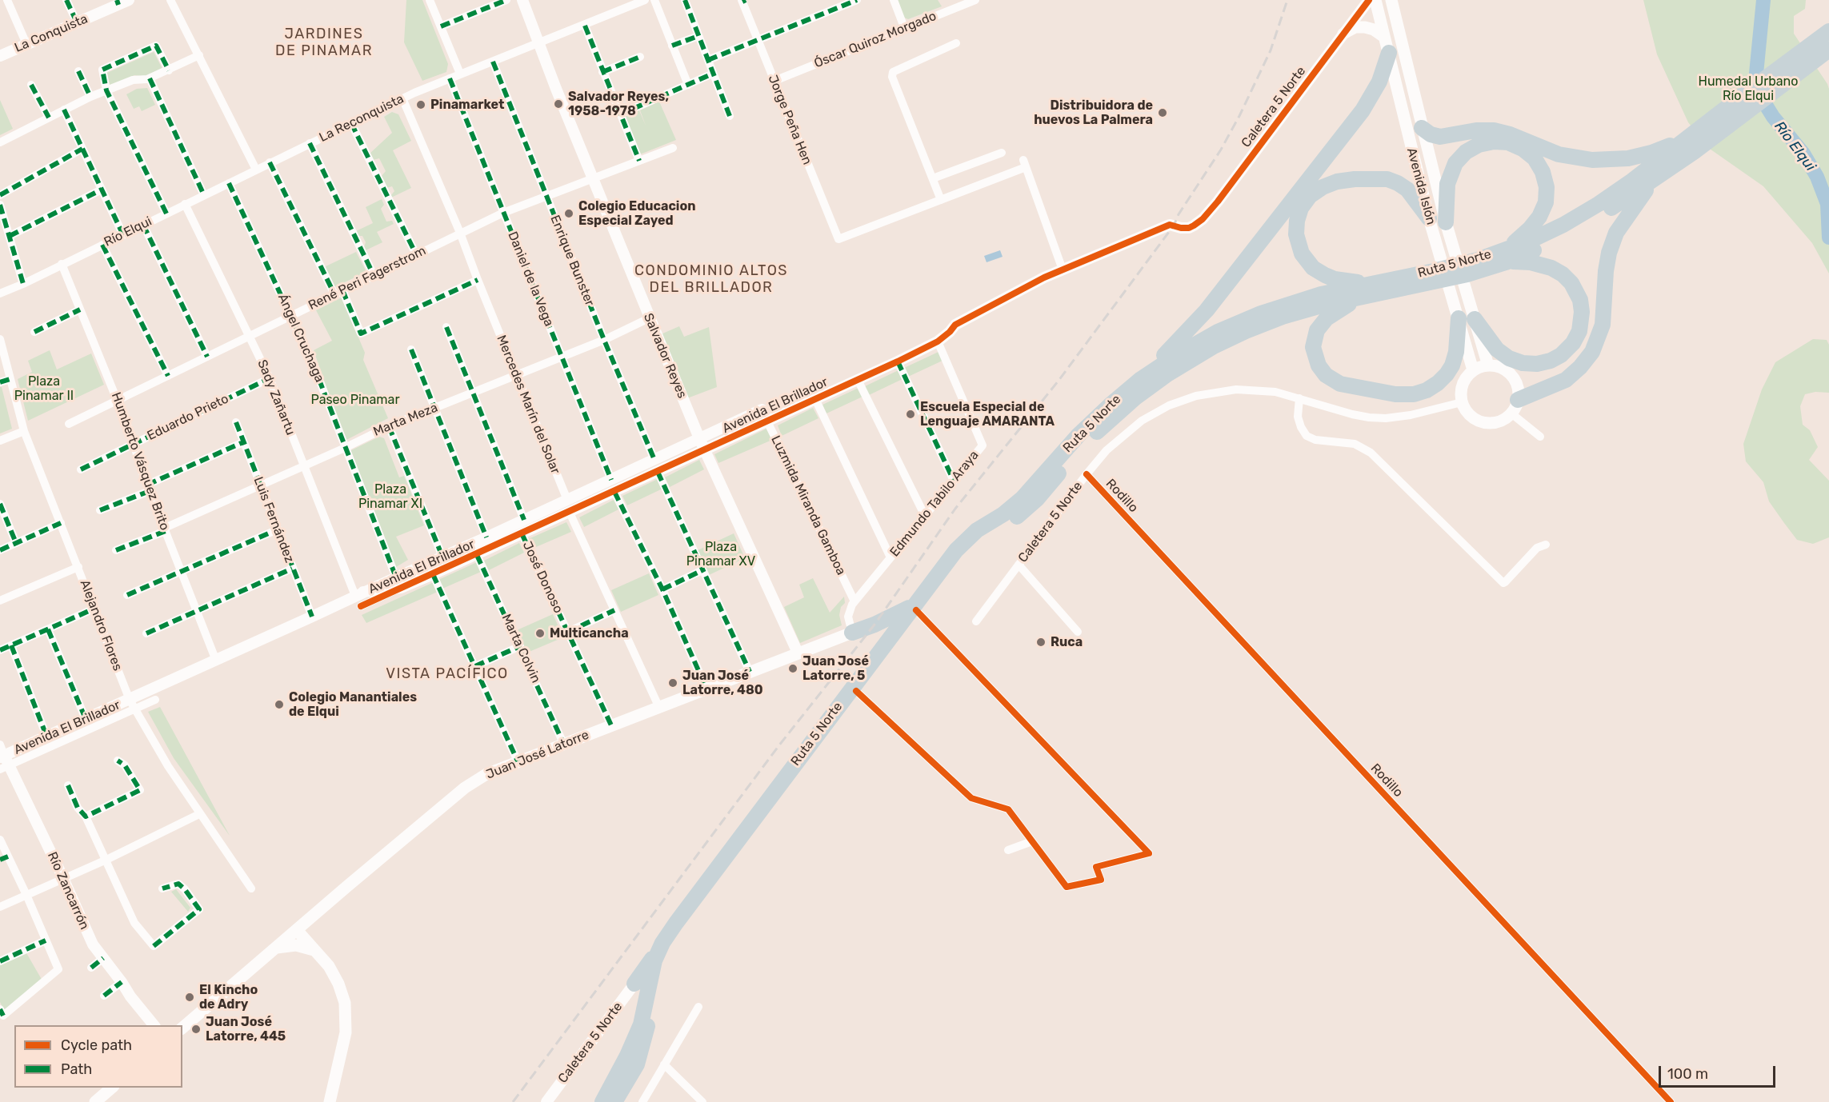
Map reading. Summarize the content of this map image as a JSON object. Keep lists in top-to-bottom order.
{
  "streets": {
    "highway": ["Ruta 5 Norte"],
    "main road": ["Avenida Islón", "Juan José Latorre"],
    "street": [
      "La Conquista",
      "Óscar Quiroz Morgado",
      "Caletera 5 Norte",
      "La Reconquista",
      "Jorge Peña Hen",
      "Río Elqui",
      "Enrique Bunster",
      "René Peri Fagerstrom",
      "Daniel de la Vega",
      "Ángel Cruchaga",
      "Salvador Reyes",
      "Sady Zañartu",
      "Mercedes Marín del Solar",
      "Avenida El Brillador",
      "Eduardo Prieto",
      "Marta Meza",
      "Humberto Vásquez Brito",
      "Rodillo",
      "Edmundo Tabilo Araya",
      "Luzmida Miranda Gamboa",
      "Luis Fernández",
      "José Donoso",
      "Alejandro Flores",
      "Marta Colvin",
      "Río Zancarrón"
    ]
  },
  "crossings": [
    ["Óscar Quiroz Morgado", "Jorge Peña Hen"],
    ["Caletera 5 Norte", "Avenida Islón"],
    ["Caletera 5 Norte", "Avenida El Brillador"],
    ["Caletera 5 Norte", "Rodillo"],
    ["La Reconquista", "Río Elqui"],
    ["La Reconquista", "Enrique Bunster"],
    ["La Reconquista", "Daniel de la Vega"],
    ["La Reconquista", "Salvador Reyes"],
    ["La Reconquista", "Mercedes Marín del Solar"],
    ["Río Elqui", "Ángel Cruchaga"],
    ["Río Elqui", "Sady Zañartu"],
    ["Río Elqui", "Humberto Vásquez Brito"],
    ["Enrique Bunster", "René Peri Fagerstrom"],
    ["Enrique Bunster", "Avenida El Brillador"],
    ["Enrique Bunster", "Marta Meza"],
    ["René Peri Fagerstrom", "Daniel de la Vega"],
    ["René Peri Fagerstrom", "Ángel Cruchaga"],
    ["René Peri Fagerstrom", "Salvador Reyes"],
    ["René Peri Fagerstrom", "Sady Zañartu"],
    ["René Peri Fagerstrom", "Mercedes Marín del Solar"],
    ["René Peri Fagerstrom", "Humberto Vásquez Brito"],
    ["Daniel de la Vega", "Avenida El Brillador"],
    ["Daniel de la Vega", "Marta Meza"],
    ["Ángel Cruchaga", "Avenida El Brillador"],
    ["Ángel Cruchaga", "Marta Meza"],
    ["Salvador Reyes", "Avenida El Brillador"],
    ["Salvador Reyes", "Marta Meza"],
    ["Salvador Reyes", "Juan José Latorre"],
    ["Sady Zañartu", "Avenida El Brillador"],
    ["Sady Zañartu", "Eduardo Prieto"],
    ["Sady Zañartu", "Marta Meza"],
    ["Mercedes Marín del Solar", "Avenida El Brillador"],
    ["Mercedes Marín del Solar", "Marta Meza"],
    ["Mercedes Marín del Solar", "Juan José Latorre"],
    ["Avenida El Brillador", "Humberto Vásquez Brito"],
    ["Avenida El Brillador", "Edmundo Tabilo Araya"],
    ["Avenida El Brillador", "Luzmida Miranda Gamboa"],
    ["Avenida El Brillador", "Luis Fernández"],
    ["Avenida El Brillador", "José Donoso"],
    ["Avenida El Brillador", "Alejandro Flores"],
    ["Avenida El Brillador", "Marta Colvin"],
    ["Avenida El Brillador", "Río Zancarrón"],
    ["Eduardo Prieto", "Humberto Vásquez Brito"],
    ["Marta Meza", "Humberto Vásquez Brito"],
    ["Marta Meza", "Luis Fernández"],
    ["Edmundo Tabilo Araya", "Luzmida Miranda Gamboa"],
    ["Edmundo Tabilo Araya", "Juan José Latorre"],
    ["José Donoso", "Juan José Latorre"],
    ["Marta Colvin", "Juan José Latorre"]
  ],
  "districts": ["JARDINES DE PINAMAR", "CONDOMINIO ALTOS DEL BRILLADOR", "VISTA PACÍFICO"],
  "water": ["Río Elqui"],
  "parks": [
    "Humedal Urbano Río Elqui",
    "Plaza Pinamar II",
    "Paseo Pinamar",
    "Plaza Pinamar XI",
    "Plaza Pinamar XV"
  ],
  "places": [
    "Salvador Reyes, 1958-1978",
    "Pinamarket",
    "Distribuidora de huevos La Palmera",
    "Colegio Educacion Especial Zayed",
    "Escuela Especial de Lenguaje AMARANTA",
    "Multicancha",
    "Ruca",
    "Juan José Latorre, 5",
    "Juan José Latorre, 480",
    "Colegio Manantiales de Elqui",
    "El Kincho de Adry",
    "Juan José Latorre, 445"
  ],
  "legend": ["Cycle path", "Path"],
  "scale_bar": "100 m"
}
